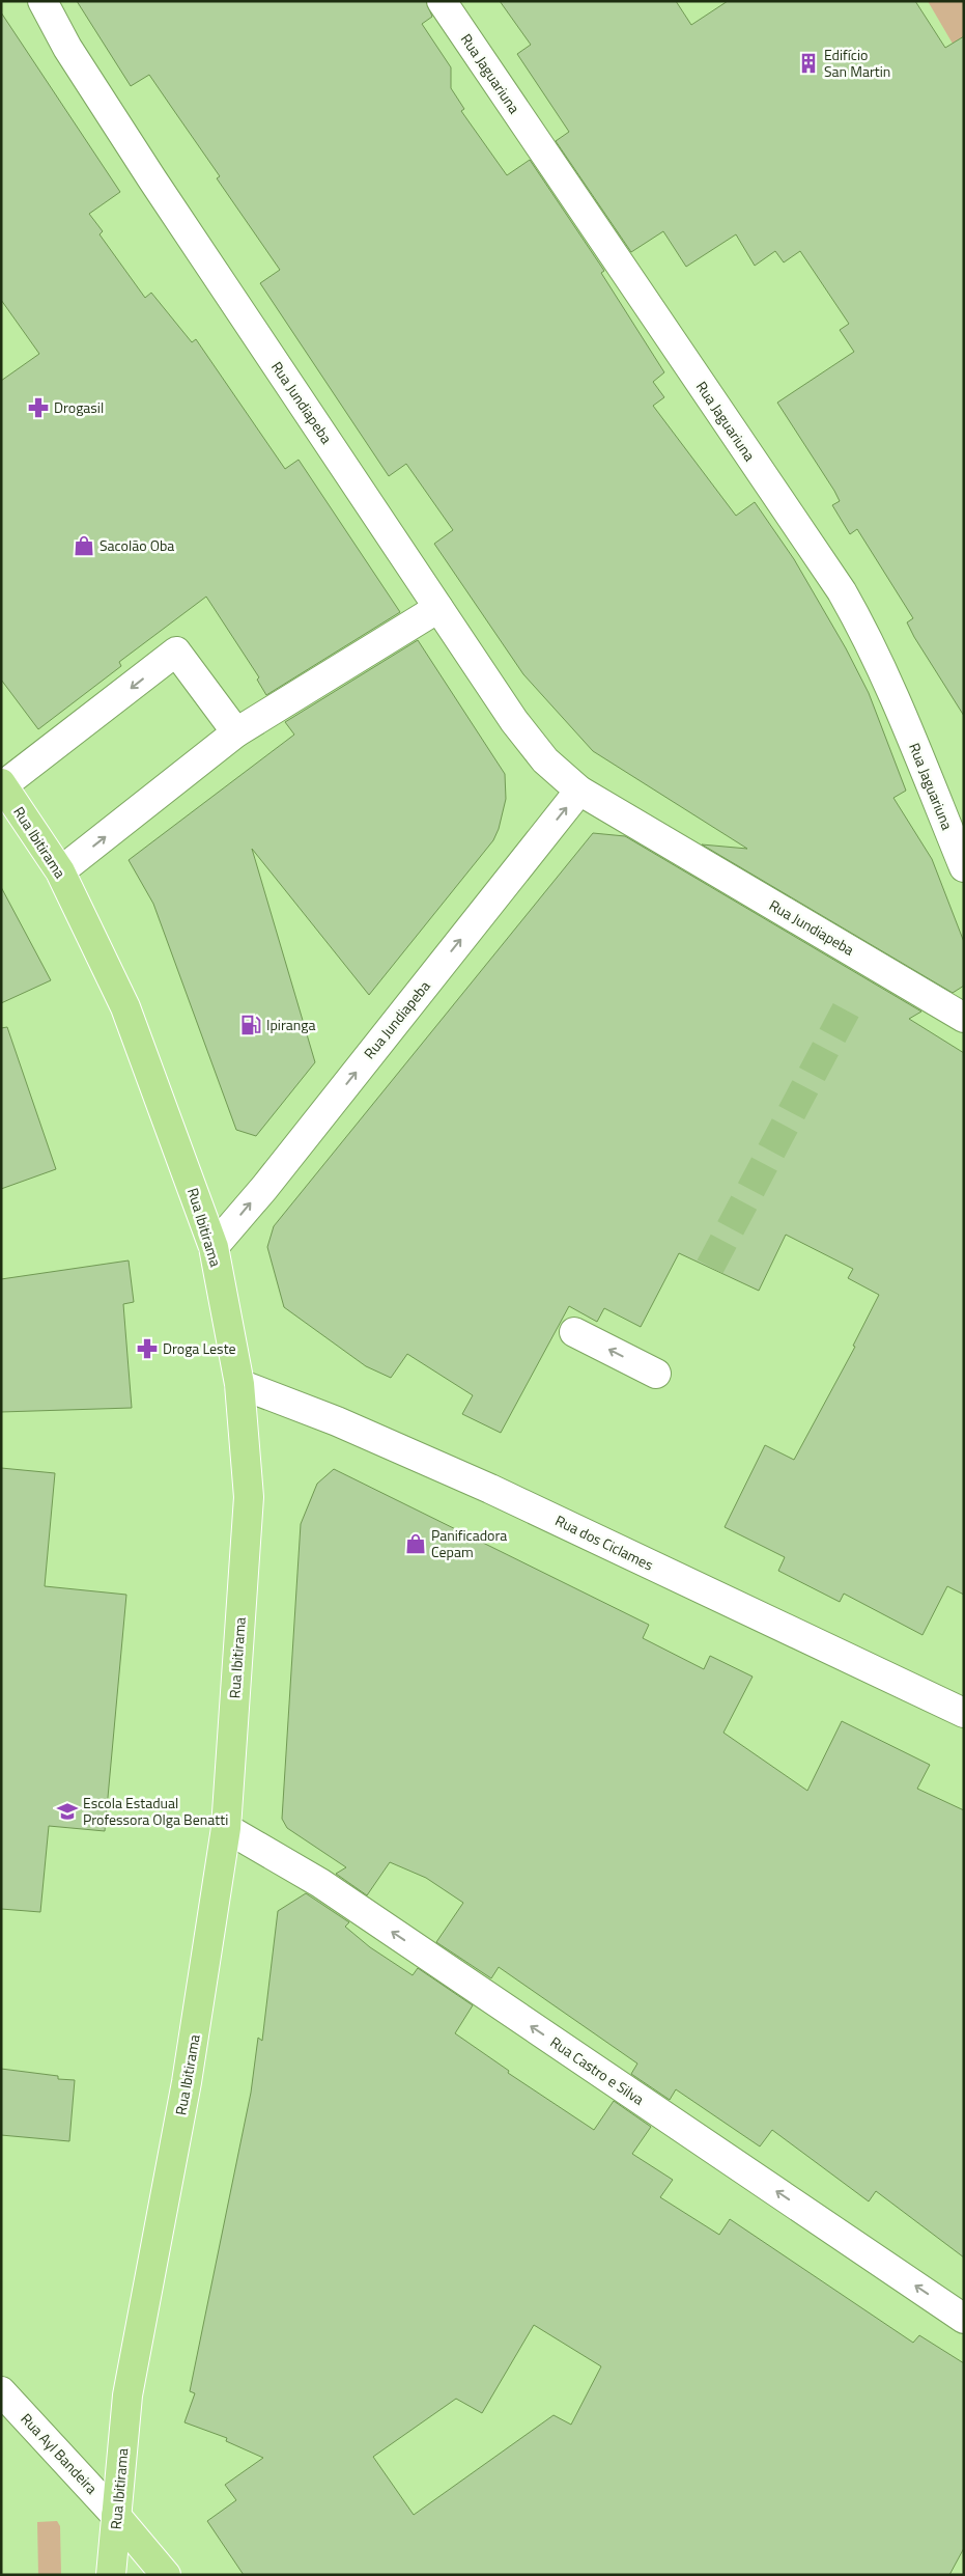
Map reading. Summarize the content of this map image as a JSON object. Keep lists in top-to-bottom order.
{
  "streets": {
    "main road": ["Rua Ibitirama"],
    "street": [
      "Rua Jaguariuna",
      "Rua Jundiapeba",
      "Rua dos Ciclames",
      "Rua Castro e Silva",
      "Rua Ayl Bandeira"
    ]
  },
  "crossings": [
    ["Rua Jundiapeba", "Rua Ibitirama"],
    ["Rua Ibitirama", "Rua dos Ciclames"],
    ["Rua Ibitirama", "Rua Castro e Silva"],
    ["Rua Ibitirama", "Rua Ayl Bandeira"]
  ],
  "one_way": ["Rua Castro e Silva"],
  "places": {
    "building": ["Edifício San Martin"],
    "pharmacy": ["Drogasil", "Droga Leste"],
    "shop": ["Sacolão Oba", "Panificadora Cepam"],
    "fuel station": ["Ipiranga"],
    "school or university": ["Escola Estadual Professora Olga Benatti"]
  }
}
